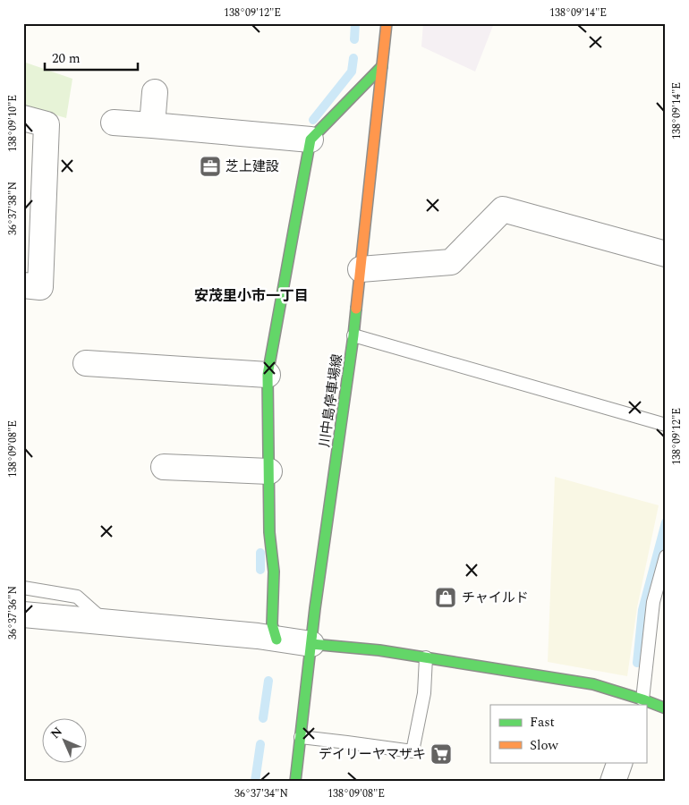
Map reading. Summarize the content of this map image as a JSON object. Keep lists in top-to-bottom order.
{
  "streets": {
    "street": ["川中島停車場線"]
  },
  "districts": ["安茂里小市一丁目"],
  "places": {
    "office": ["芝上建設"],
    "shop": ["チャイルド"],
    "supermarket": ["デイリーヤマザキ"]
  },
  "legend": ["Fast", "Slow"],
  "scale_bar": "20 m",
  "north": "top left",
  "coordinates": [
    "138°09'12\"E",
    "138°09'14\"E",
    "138°09'10\"E",
    "36°37'38\"N",
    "138°09'08\"E",
    "36°37'36\"N",
    "36°37'34\"N"
  ]
}
